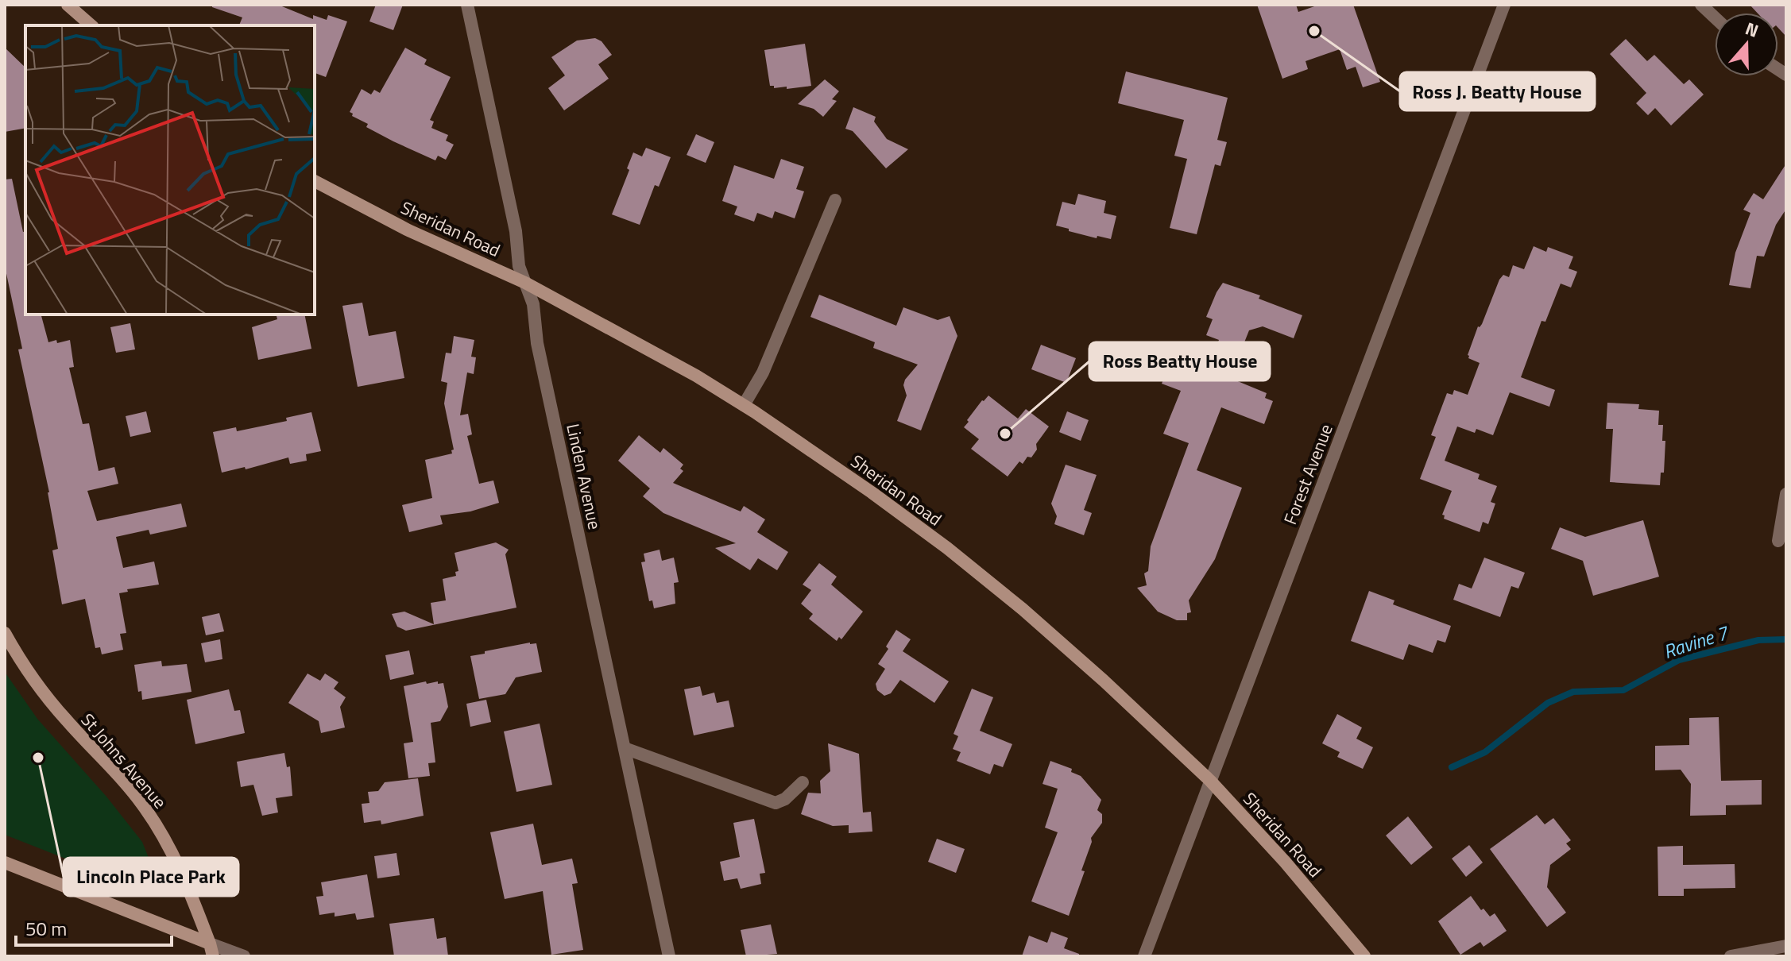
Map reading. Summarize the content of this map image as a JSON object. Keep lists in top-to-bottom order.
{
  "streets": {
    "street": [
      "Sheridan Road",
      "Forest Avenue",
      "Linden Avenue",
      "St Johns Avenue"
    ]
  },
  "crossings": [
    ["Sheridan Road", "Forest Avenue"],
    ["Sheridan Road", "Linden Avenue"]
  ],
  "water": ["Ravine 7"],
  "places": ["Ross J. Beatty House", "Ross Beatty House", "Lincoln Place Park"],
  "scale_bar": "50 m",
  "north": "top"
}
